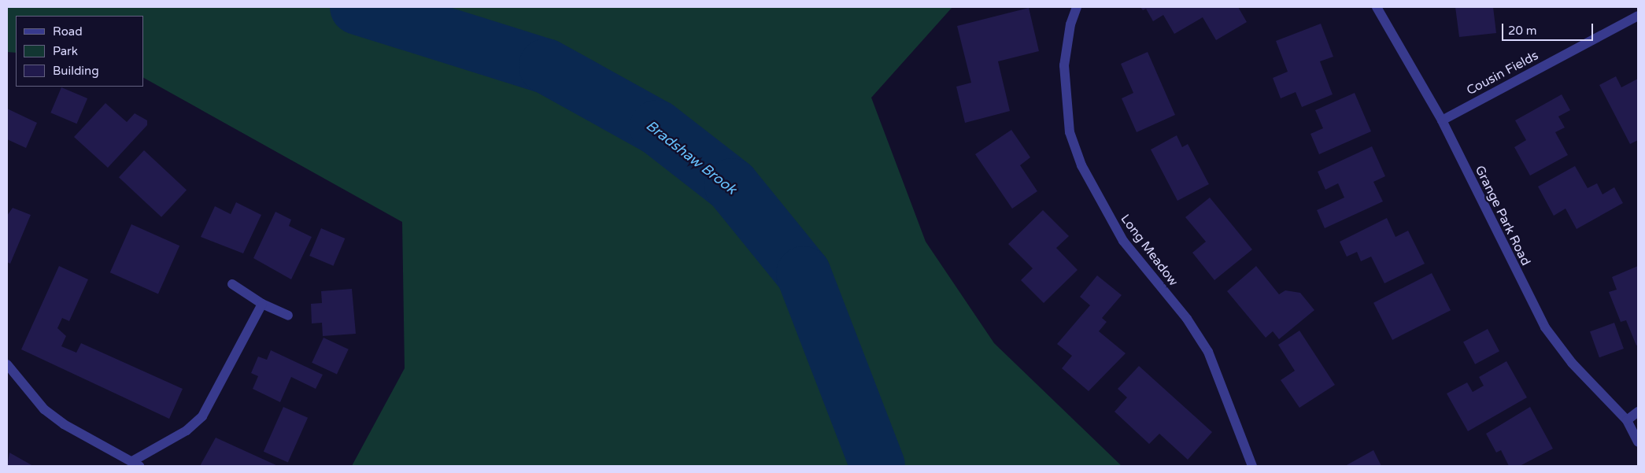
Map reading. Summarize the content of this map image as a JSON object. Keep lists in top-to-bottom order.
{
  "streets": {
    "street": ["Cousin Fields", "Grange Park Road", "Long Meadow"]
  },
  "crossings": [
    ["Cousin Fields", "Grange Park Road"]
  ],
  "water": ["Bradshaw Brook"],
  "legend": ["Road", "Park", "Building"],
  "scale_bar": "20 m"
}
